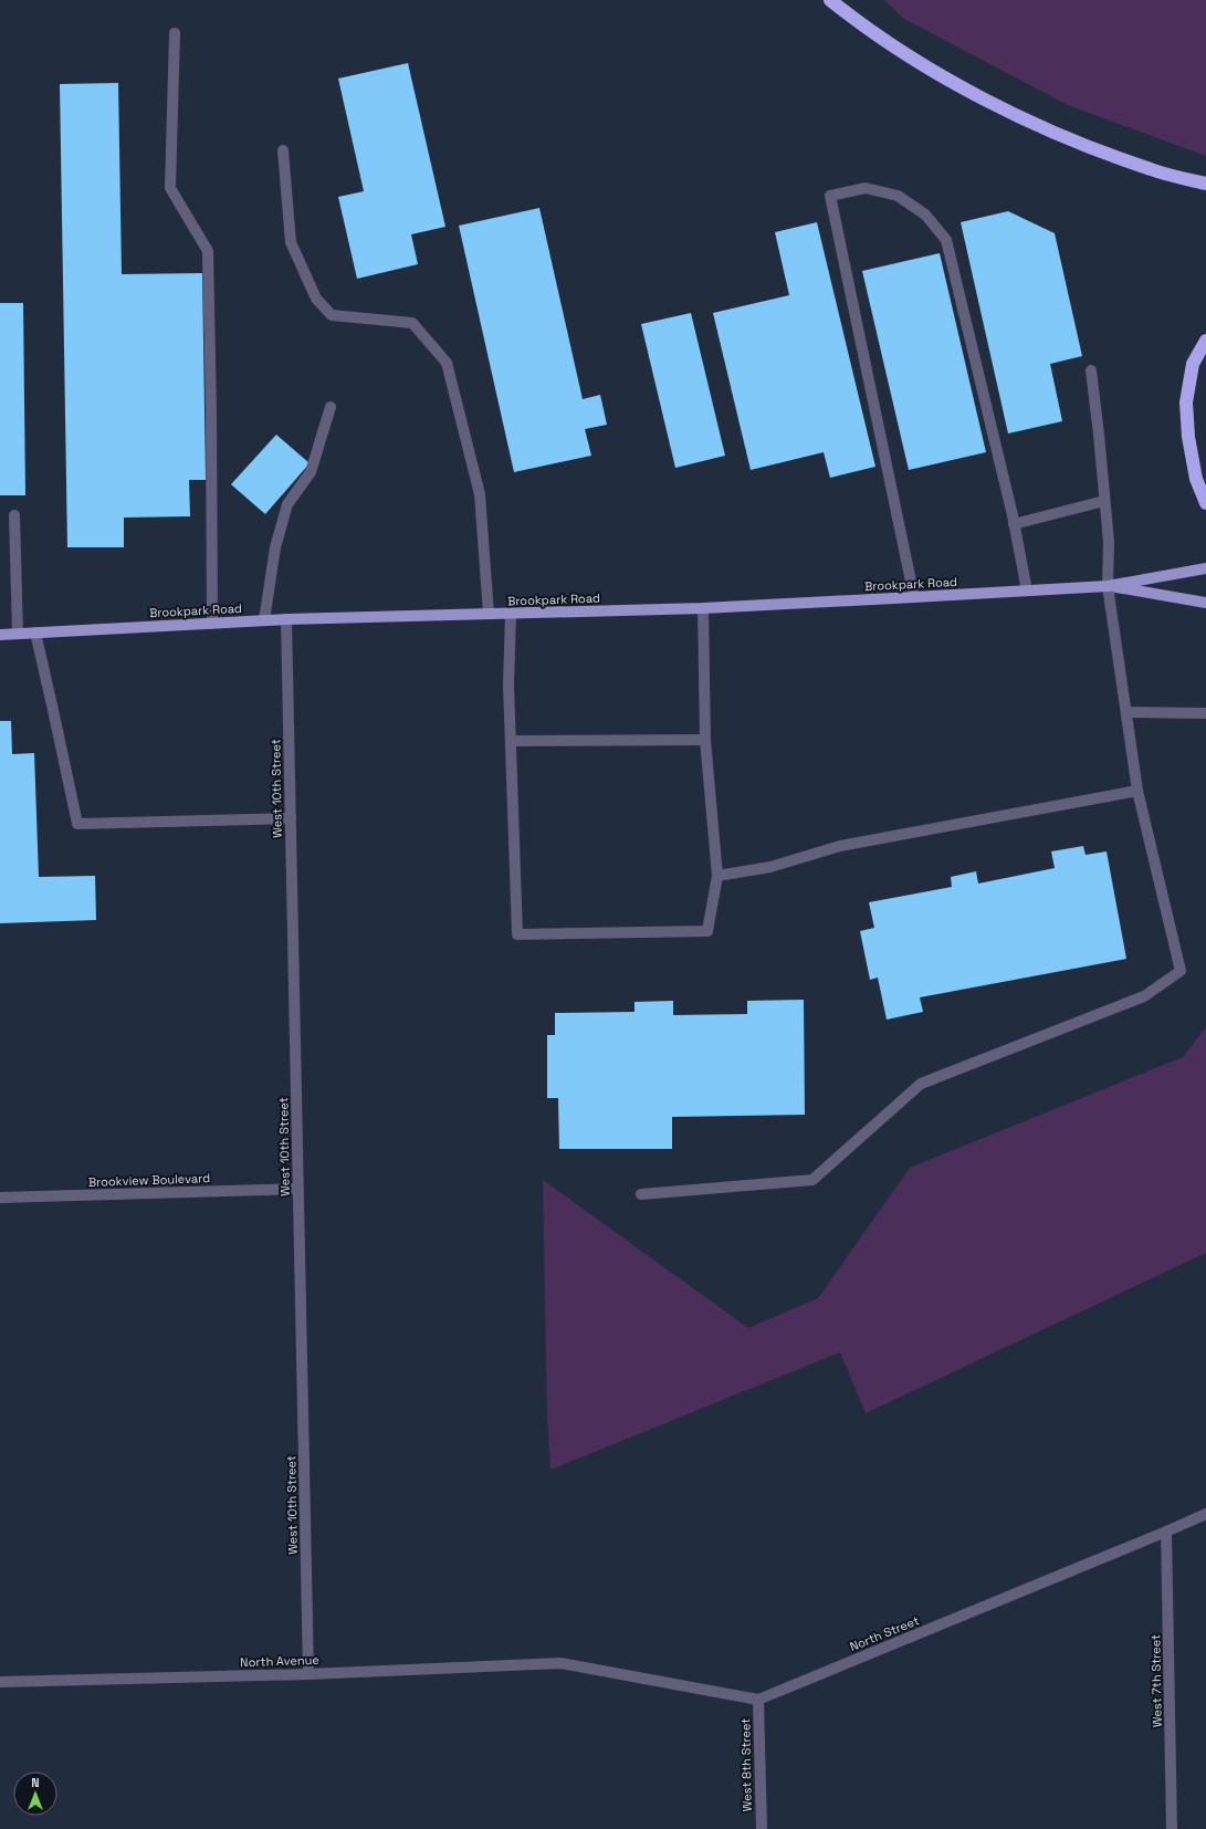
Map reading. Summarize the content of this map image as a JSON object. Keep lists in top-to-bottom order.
{
  "streets": {
    "main road": ["Brookpark Road"],
    "street": [
      "West 10th Street",
      "Brookview Boulevard",
      "North Street",
      "North Avenue",
      "West 7th Street",
      "West 8th Street"
    ]
  },
  "crossings": [
    ["Brookpark Road", "West 10th Street"],
    ["West 10th Street", "Brookview Boulevard"],
    ["West 10th Street", "North Avenue"],
    ["North Street", "North Avenue"],
    ["North Street", "West 7th Street"],
    ["North Street", "West 8th Street"],
    ["North Avenue", "West 8th Street"]
  ],
  "north": "top"
}
